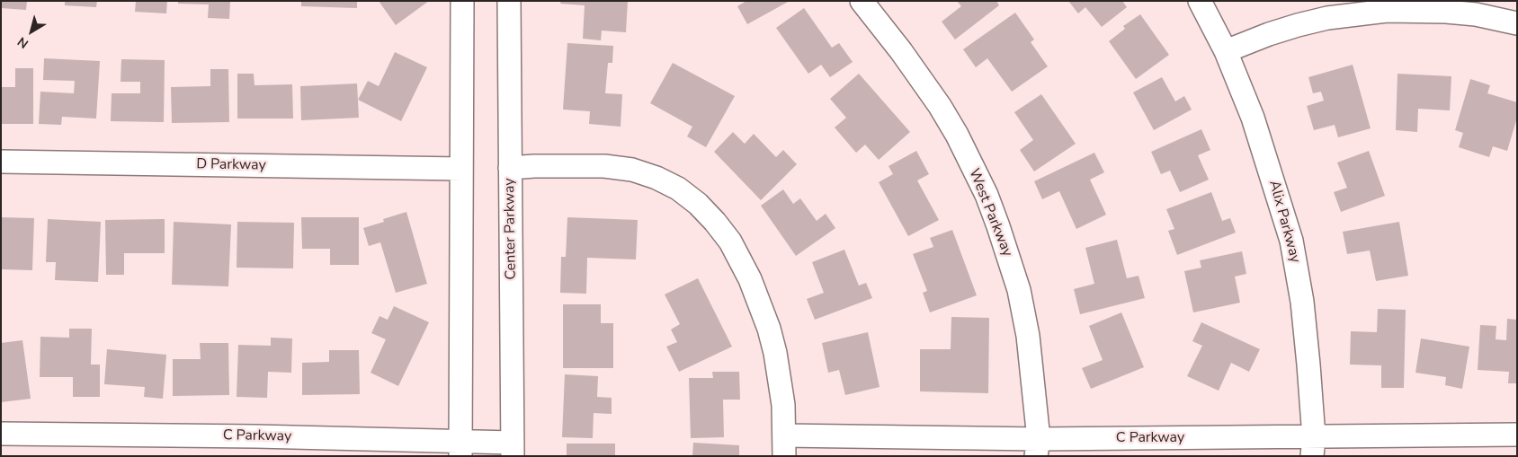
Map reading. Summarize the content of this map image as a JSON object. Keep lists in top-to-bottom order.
{
  "streets": {
    "street": [
      "D Parkway",
      "West Parkway",
      "Alix Parkway",
      "Center Parkway",
      "C Parkway"
    ]
  },
  "crossings": [
    ["West Parkway", "C Parkway"],
    ["Alix Parkway", "C Parkway"],
    ["Center Parkway", "C Parkway"]
  ],
  "north": "bottom left"
}
